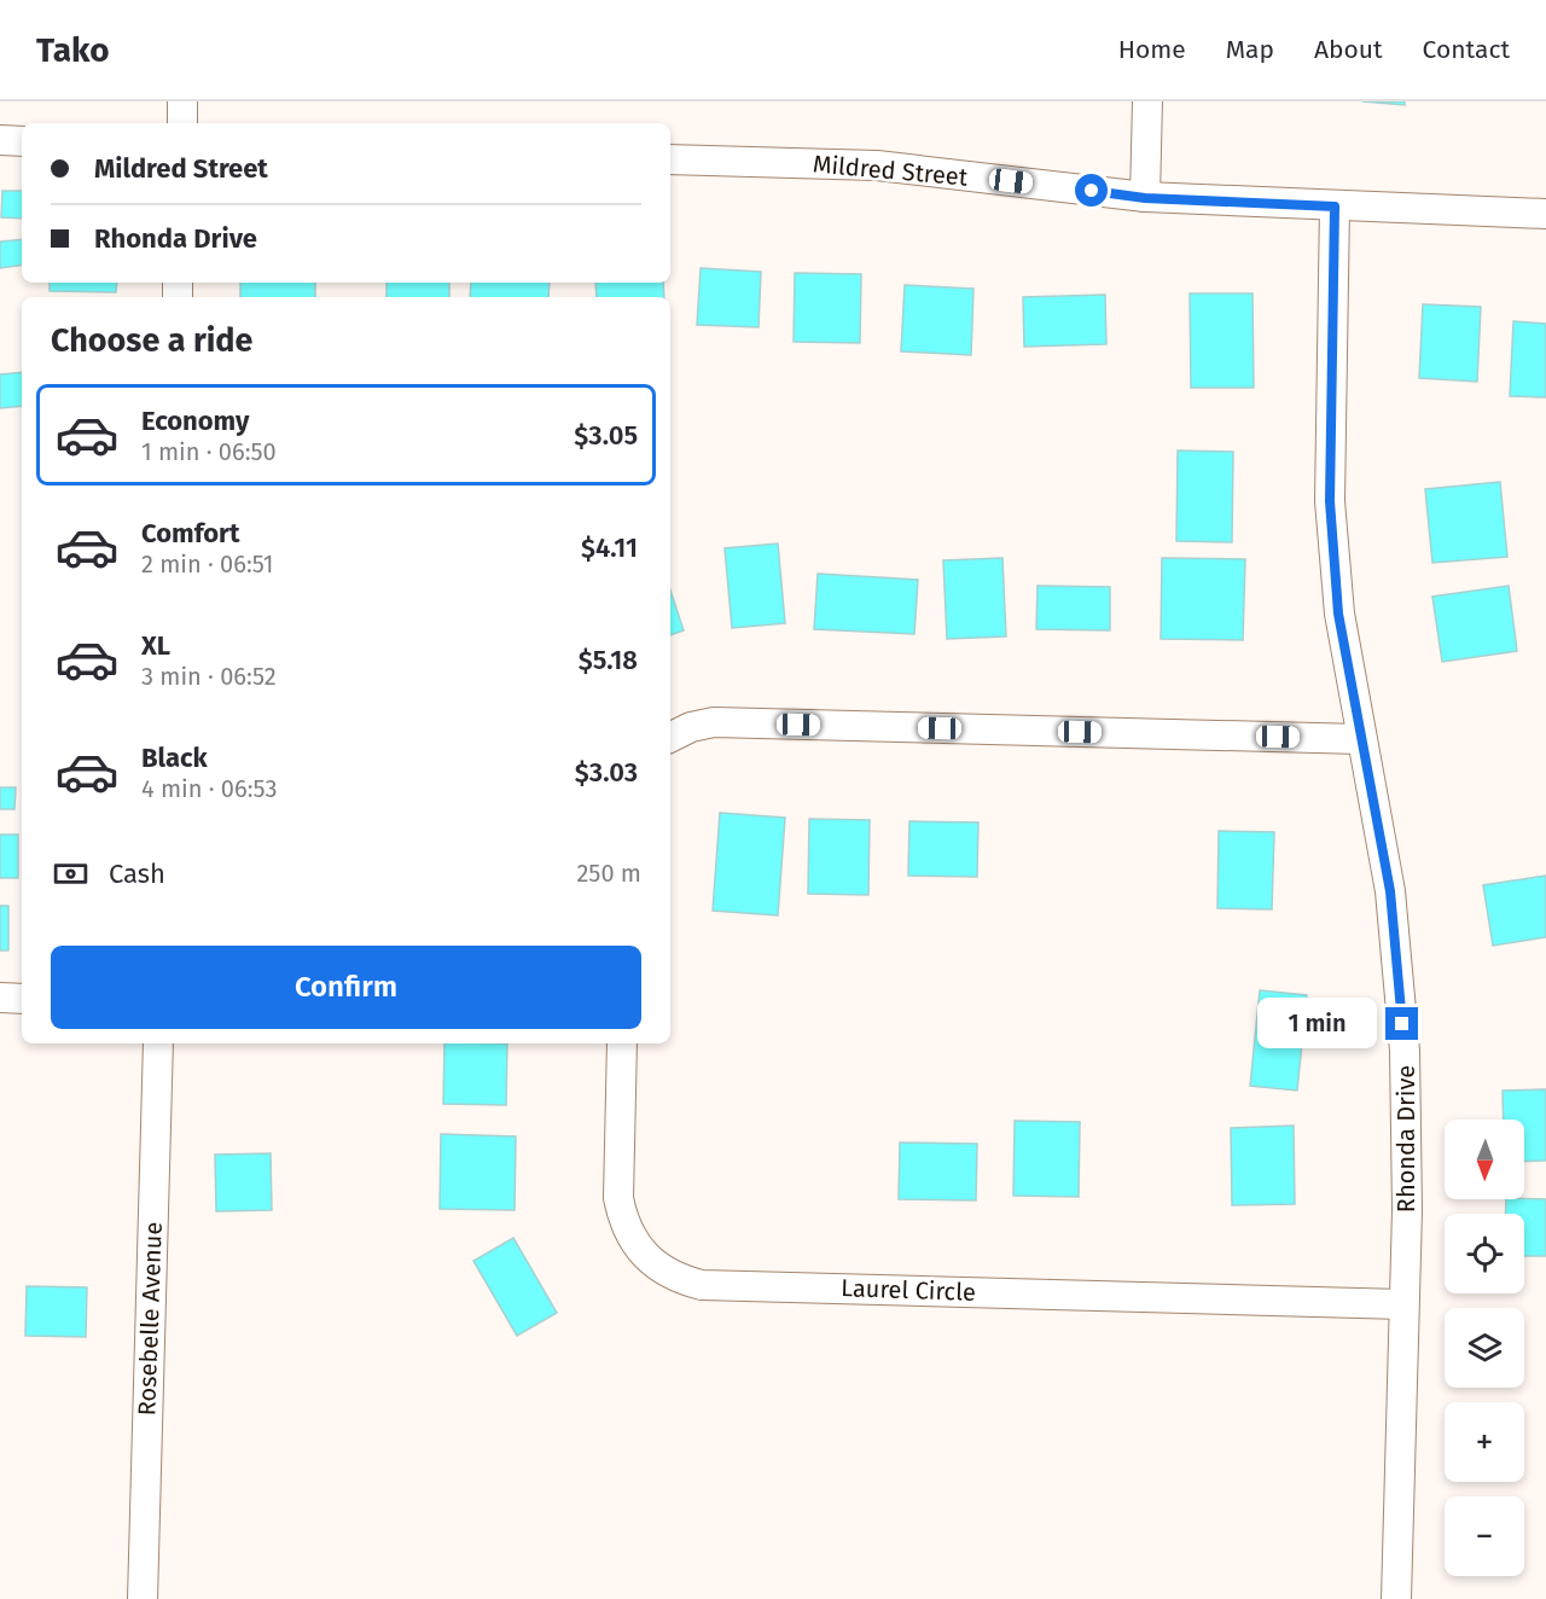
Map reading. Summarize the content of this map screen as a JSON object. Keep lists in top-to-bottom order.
{
  "streets": {
    "street": [
      "Mildred Street",
      "Rhonda Drive",
      "Laurel Circle",
      "Rosebelle Avenue"
    ]
  },
  "crossings": [
    ["Mildred Street", "Rhonda Drive"],
    ["Rhonda Drive", "Laurel Circle"]
  ],
  "north": "bottom",
  "page": {
    "header": "Tako",
    "nav": [
      "Home",
      "Map",
      "About",
      "Contact"
    ],
    "banner": ["Mildred Street", "Rhonda Drive"],
    "heading": "Choose a ride",
    "list": [
      {
        "name": "Economy",
        "note": "1 min · 06:50",
        "value": "$3.05"
      },
      {
        "name": "Comfort",
        "note": "2 min · 06:51",
        "value": "$4.11"
      },
      {
        "name": "XL",
        "note": "3 min · 06:52",
        "value": "$5.18"
      },
      {
        "name": "Black",
        "note": "4 min · 06:53",
        "value": "$3.03"
      }
    ],
    "pay": ["Cash", "250 m"],
    "buttons": "Confirm",
    "bubble": "1 min",
    "map_buttons": ["+", "−"]
  }
}
